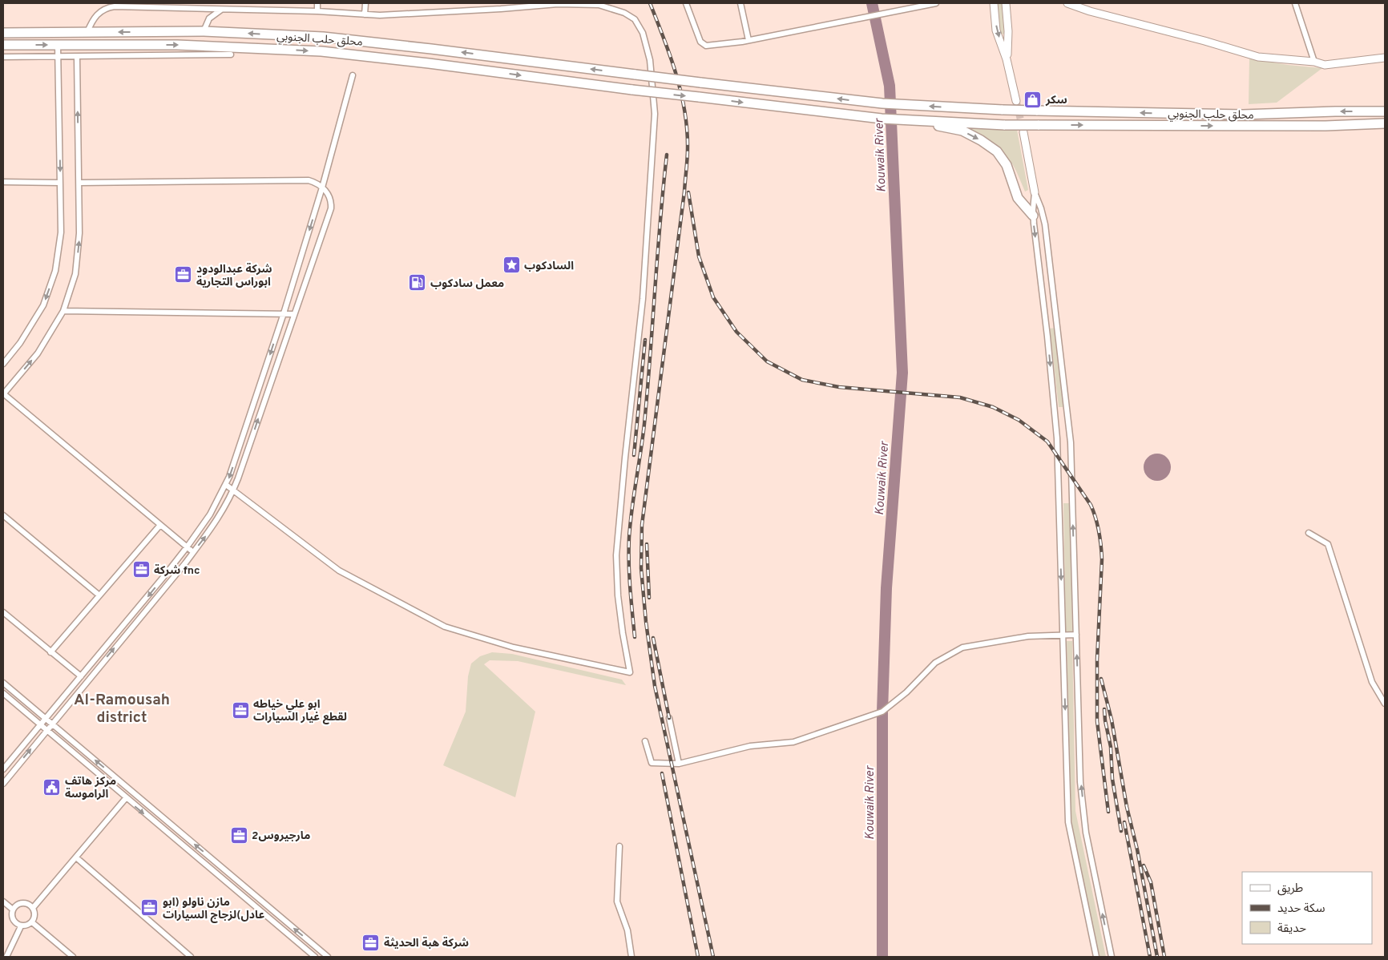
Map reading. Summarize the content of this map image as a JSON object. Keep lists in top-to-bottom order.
{
  "streets": {
    "highway": ["محلق حلب الجنوبي"]
  },
  "districts": ["Al-Ramousah district"],
  "water": ["Kouwaik River"],
  "places": {
    "shop": ["سكر"],
    "place": ["السادكوب"],
    "office": [
      "شركة عبدالودود ابوراس التجارية",
      "شركة fnc",
      "ابو علي خياطه لقطع غيار السيارات",
      "مارجيروس2",
      "مازن ناولو (ابو عادل)لزجاج السيارات",
      "شركة هبة الحديثة"
    ],
    "fuel station": ["معمل سادكوب"],
    "public building": ["مركز هاتف الراموسة"]
  },
  "legend": ["طريق", "سكة حديد", "حديقة"]
}
